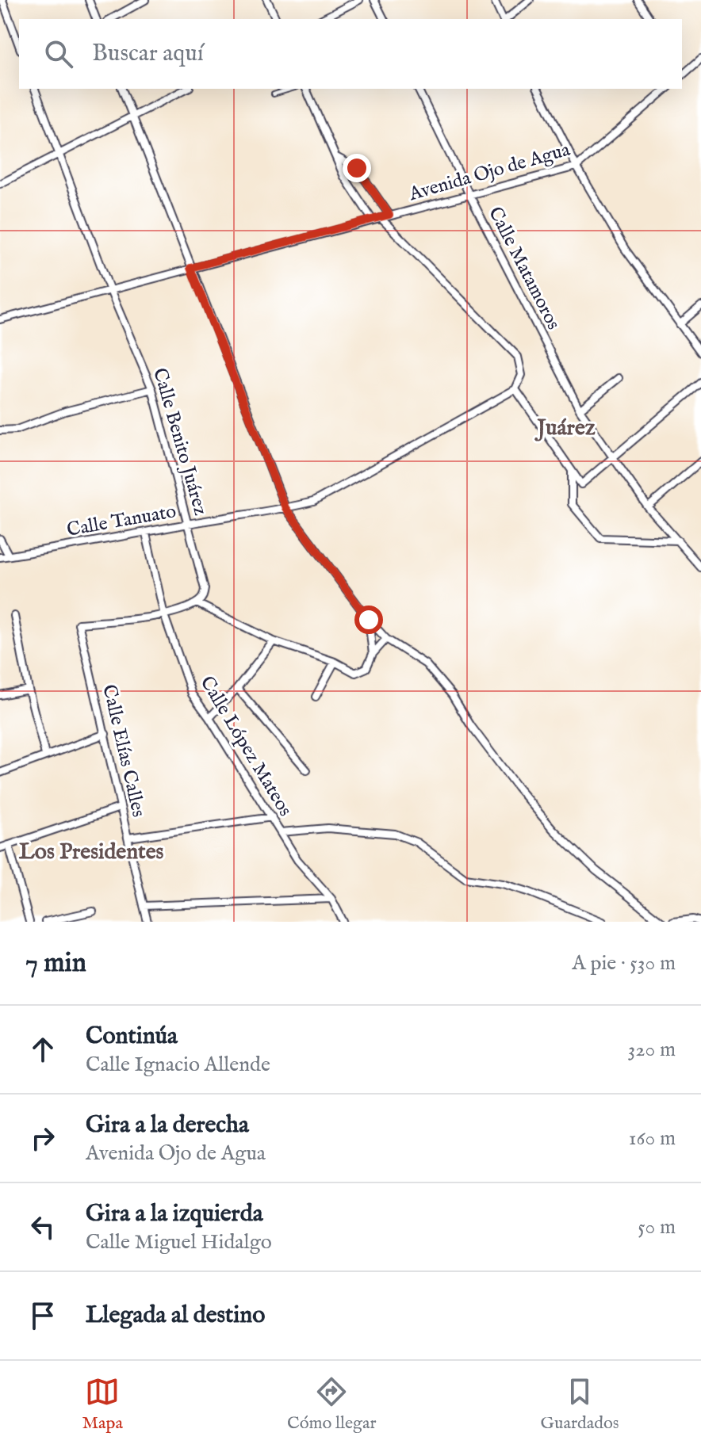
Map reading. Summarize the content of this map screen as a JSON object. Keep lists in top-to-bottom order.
{
  "streets": {
    "street": [
      "Avenida Ojo de Agua",
      "Calle Matamoros",
      "Calle Benito Juárez",
      "Calle Tanuato",
      "Calle López Mateos",
      "Calle Elías Calles"
    ]
  },
  "crossings": [
    ["Avenida Ojo de Agua", "Calle Matamoros"],
    ["Avenida Ojo de Agua", "Calle Benito Juárez"],
    ["Calle Benito Juárez", "Calle Tanuato"],
    ["Calle Tanuato", "Calle López Mateos"],
    ["Calle López Mateos", "Calle Elías Calles"]
  ],
  "districts": ["Juárez", "Los Presidentes"],
  "page": {
    "search": "Buscar aquí",
    "heading": ["7 min", "A pie · 530 m"],
    "list": [
      ["Continúa", "Calle Ignacio Allende", "320 m"],
      ["Gira a la derecha", "Avenida Ojo de Agua", "160 m"],
      ["Gira a la izquierda", "Calle Miguel Hidalgo", "50 m"],
      "Llegada al destino"
    ],
    "nav": ["Mapa", "Cómo llegar", "Guardados"]
  }
}
